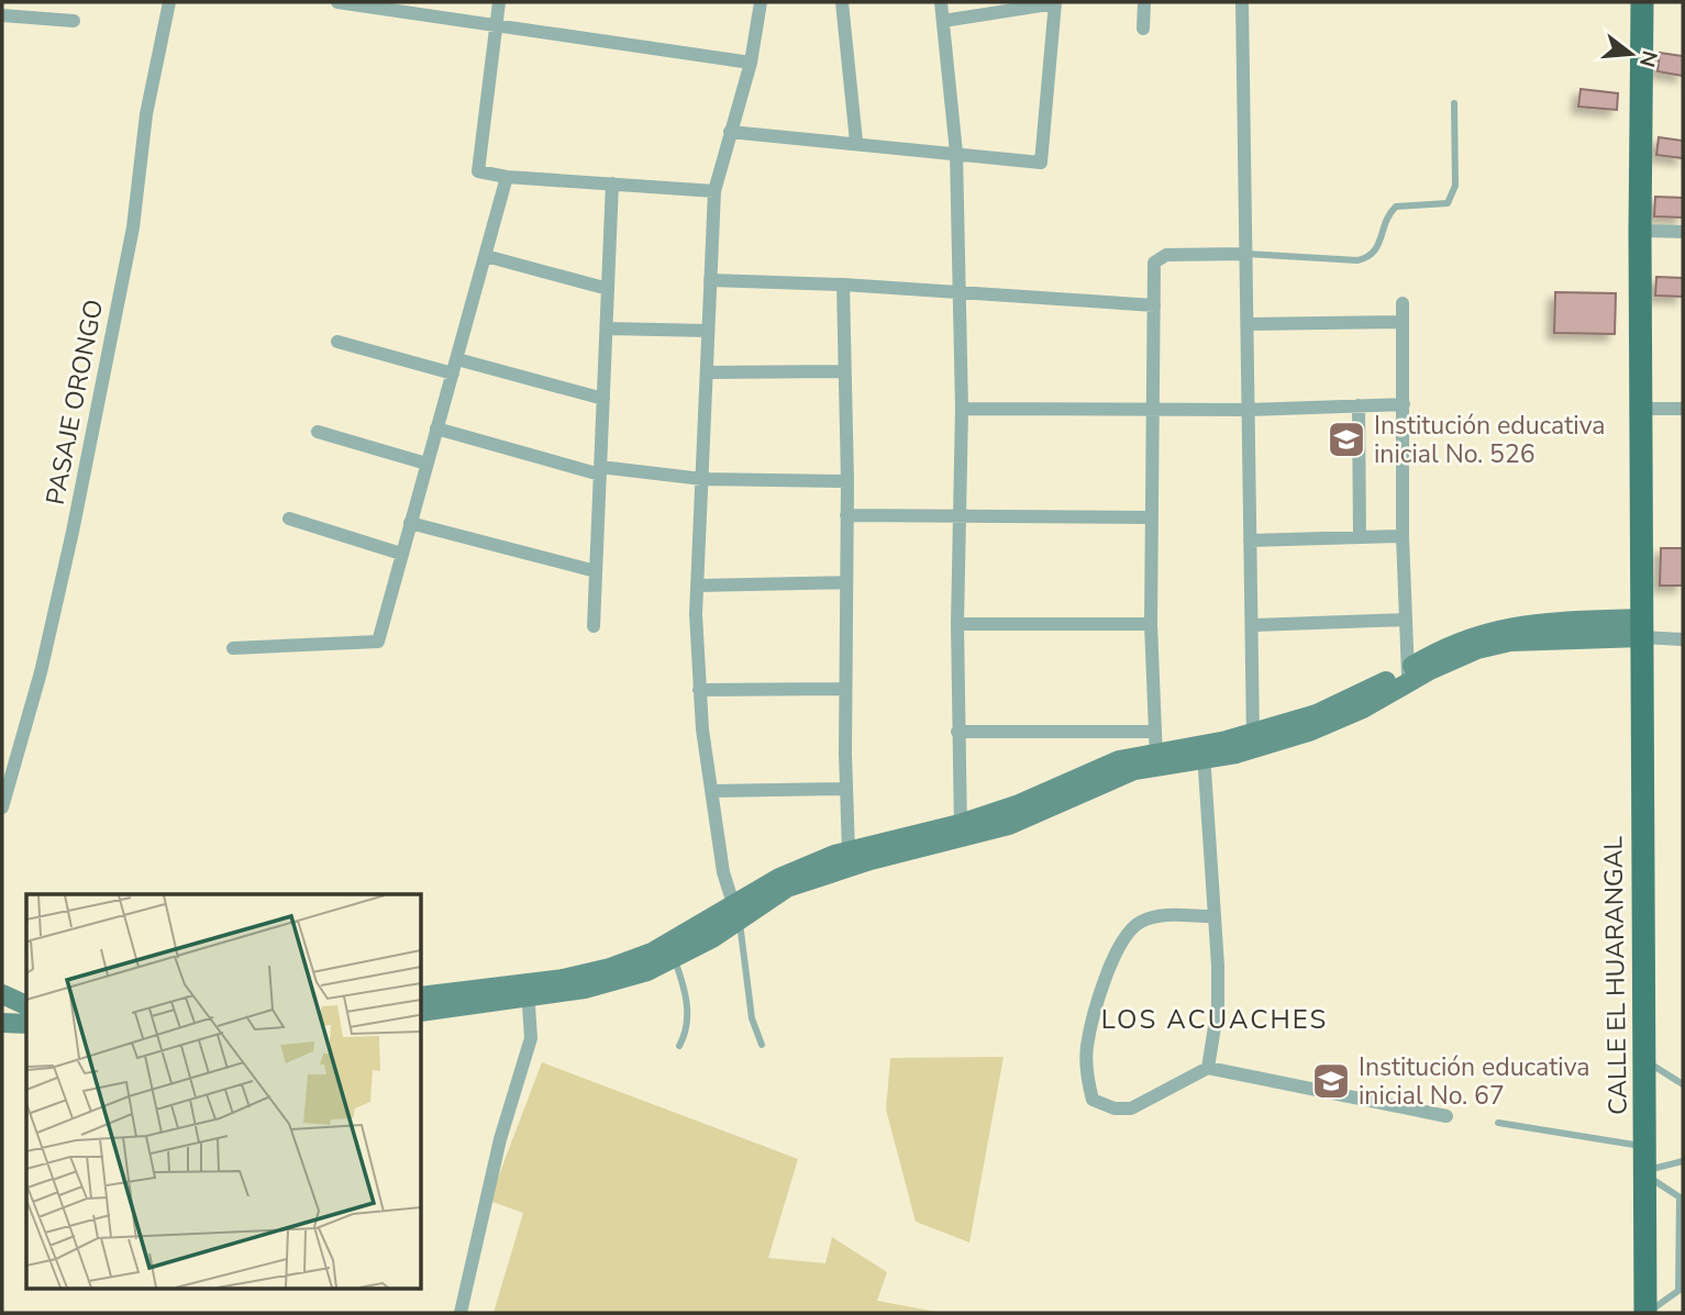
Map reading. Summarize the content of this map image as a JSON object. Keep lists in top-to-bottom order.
{
  "streets": {
    "main road": ["CALLE EL HUARANGAL"],
    "street": ["PASAJE ORONGO"]
  },
  "districts": ["LOS ACUACHES"],
  "places": {
    "school or university": ["Institución educativa inicial No. 526", "Institución educativa inicial No. 67"]
  },
  "north": "right"
}
